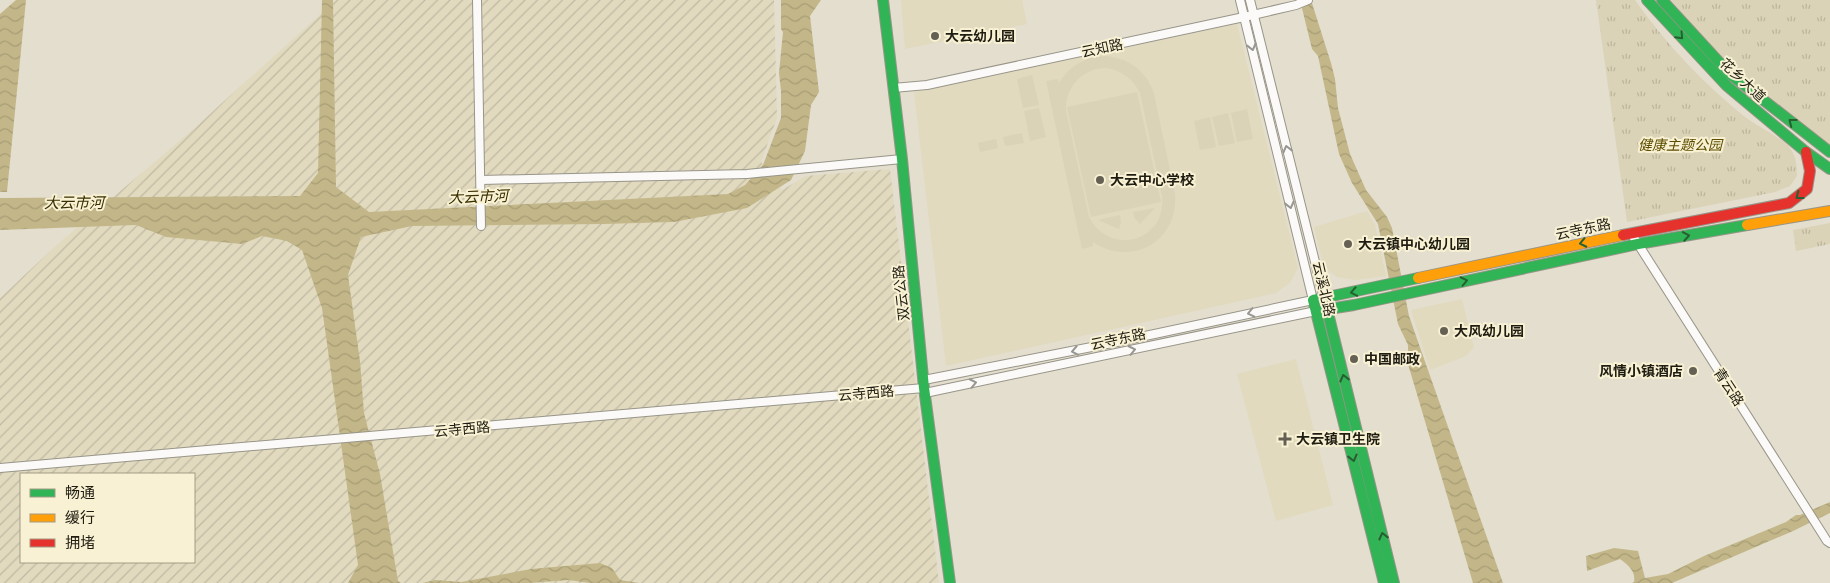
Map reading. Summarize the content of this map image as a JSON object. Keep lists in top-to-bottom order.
{
  "streets": {
    "street": [
      "云知路",
      "花乡大道",
      "云寺东路",
      "云溪北路",
      "双云公路",
      "青云路",
      "云寺西路"
    ]
  },
  "crossings": [
    ["云知路", "云溪北路"],
    ["云知路", "双云公路"],
    ["花乡大道", "云寺东路"],
    ["云寺东路", "云溪北路"],
    ["云寺东路", "双云公路"],
    ["云寺东路", "青云路"],
    ["云寺东路", "云寺西路"],
    ["双云公路", "云寺西路"]
  ],
  "water": ["大云市河"],
  "parks": ["健康主题公园"],
  "places": {
    "other": [
      "大云幼儿园",
      "大云中心学校",
      "大云镇中心幼儿园",
      "大风幼儿园",
      "中国邮政",
      "风情小镇酒店"
    ],
    "health": ["大云镇卫生院"]
  },
  "legend": ["畅通", "缓行", "拥堵"]
}
